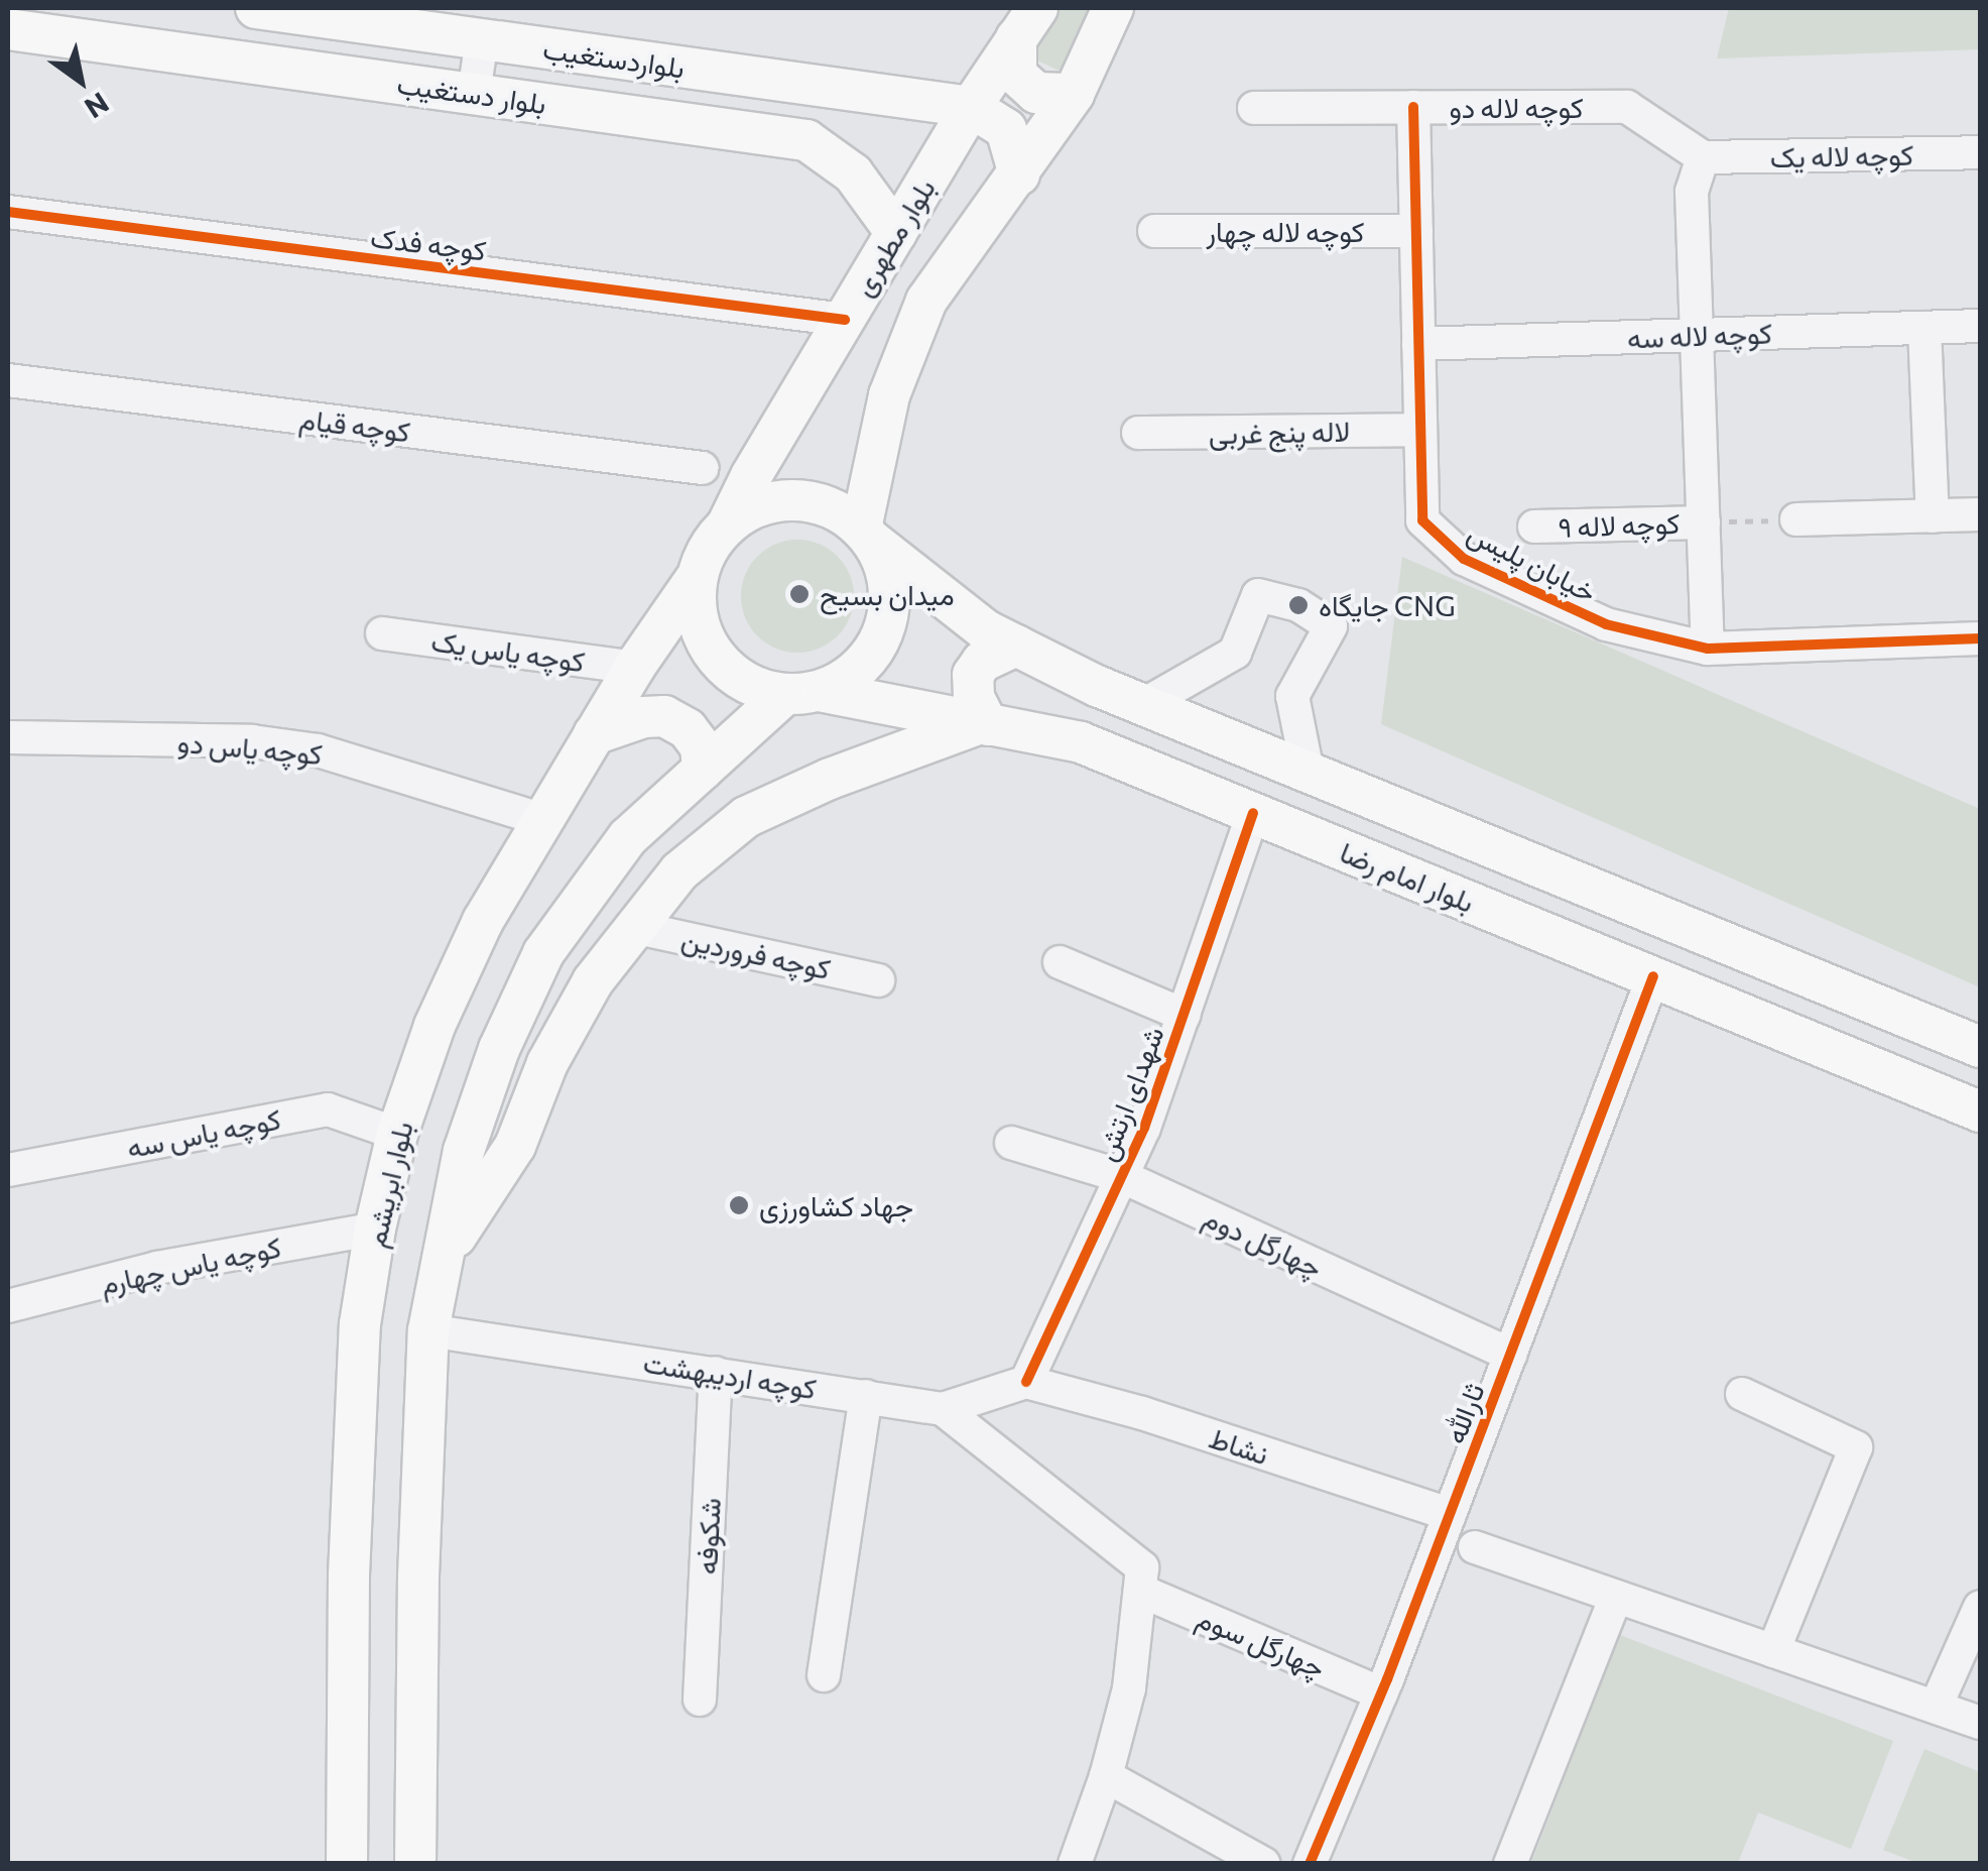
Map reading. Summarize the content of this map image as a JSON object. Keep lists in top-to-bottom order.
{
  "streets": {
    "main road": [
      "بلواردستغیب",
      "بلوار دستغیب",
      "بلوار مطهری",
      "بلوار امام رضا",
      "بلوار ابریشم"
    ],
    "street": [
      "کوچه لاله دو",
      "کوچه لاله یک",
      "کوچه لاله چهار",
      "کوچه فدک",
      "کوچه لاله سه",
      "کوچه قیام",
      "لاله پنج غربی",
      "کوچه لاله ۹",
      "خیابان پلیس",
      "کوچه یاس یک",
      "کوچه یاس دو",
      "کوچه فروردین",
      "شهدای ارتش",
      "کوچه یاس سه",
      "چهارگل دوم",
      "کوچه یاس چهارم",
      "کوچه اردیبهشت",
      "ثارالله",
      "نشاط",
      "شکوفه",
      "چهارگل سوم"
    ]
  },
  "crossings": [
    ["بلواردستغیب", "بلوار مطهری"],
    ["بلوار دستغیب", "بلوار مطهری"],
    ["کوچه لاله دو", "کوچه لاله یک"],
    ["کوچه لاله دو", "خیابان پلیس"],
    ["کوچه لاله چهار", "خیابان پلیس"],
    ["بلوار مطهری", "کوچه فدک"],
    ["بلوار مطهری", "بلوار امام رضا"],
    ["بلوار مطهری", "بلوار ابریشم"],
    ["کوچه لاله سه", "خیابان پلیس"],
    ["لاله پنج غربی", "خیابان پلیس"],
    ["کوچه یاس یک", "بلوار ابریشم"],
    ["کوچه یاس دو", "بلوار ابریشم"],
    ["بلوار امام رضا", "شهدای ارتش"],
    ["بلوار امام رضا", "بلوار ابریشم"],
    ["بلوار امام رضا", "ثارالله"],
    ["شهدای ارتش", "چهارگل دوم"],
    ["شهدای ارتش", "کوچه اردیبهشت"],
    ["شهدای ارتش", "نشاط"],
    ["کوچه یاس سه", "بلوار ابریشم"],
    ["بلوار ابریشم", "کوچه یاس چهارم"],
    ["چهارگل دوم", "ثارالله"],
    ["کوچه اردیبهشت", "نشاط"],
    ["کوچه اردیبهشت", "شکوفه"],
    ["ثارالله", "نشاط"],
    ["ثارالله", "چهارگل سوم"]
  ],
  "places": ["میدان بسیح", "جایگاه CNG", "جهاد کشاورزی"],
  "north": "bottom right"
}
